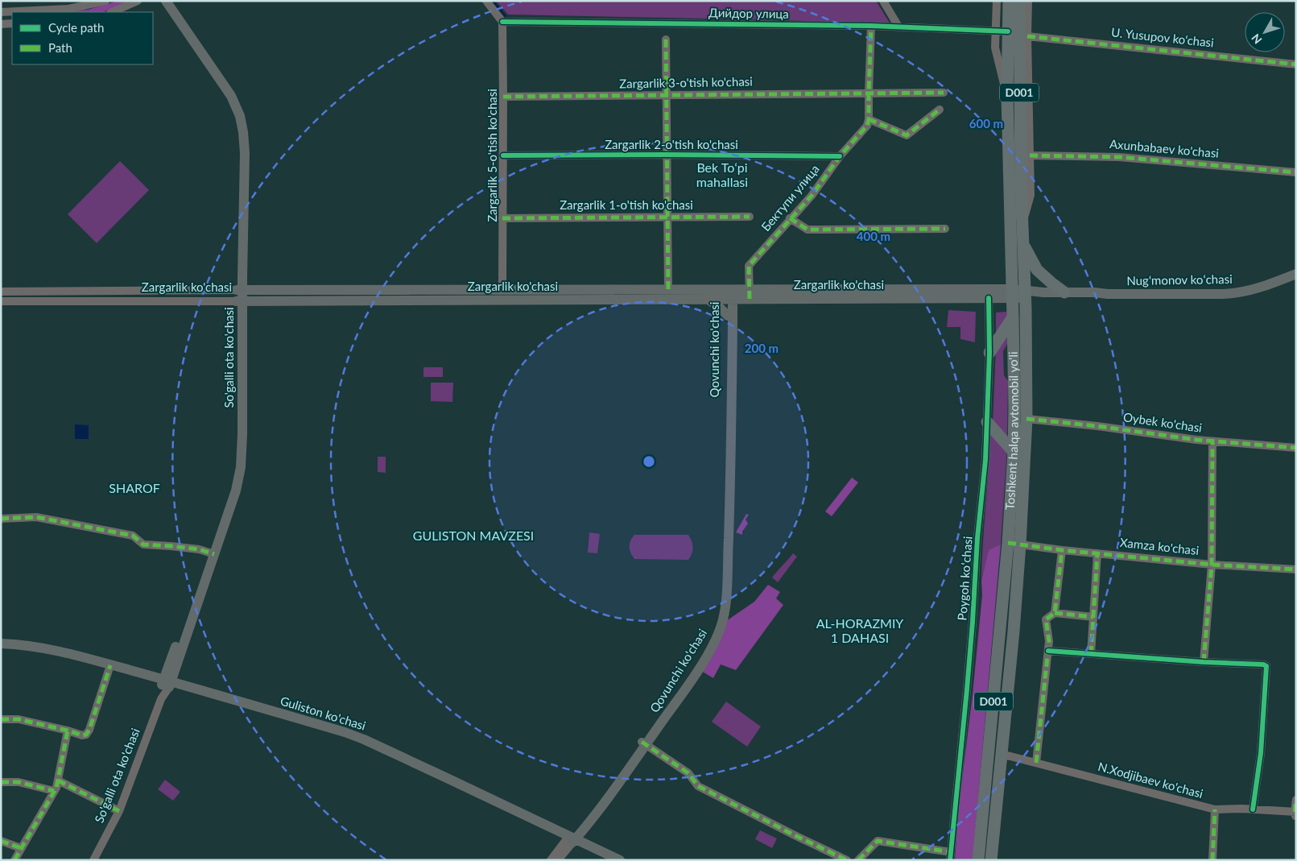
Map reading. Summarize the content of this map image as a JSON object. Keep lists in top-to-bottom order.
{
  "streets": {
    "highway": ["D001", "Toshkent halqa avtomobil yo'li"],
    "main road": [
      "Nugʻmonov koʻchasi",
      "Zargarlik ko'chasi",
      "Qovunchi ko'chasi",
      "So'galli ota ko'chasi",
      "Guliston ko'chasi"
    ],
    "street": [
      "Дийдор улица",
      "U. Yusupov ko‘chasi",
      "Zargarlik 3-o'tish ko'chasi",
      "Zargarlik 2-o'tish ko'chasi",
      "Axunbabaev ko'chasi",
      "Zargarlik 5-o'tish ko'chasi",
      "Бектупи улица",
      "Zargarlik 1-o'tish ko'chasi",
      "Oybek ko'chasi",
      "Xamza ko'chasi",
      "Poygoh koʻchasi",
      "N.Xodjibaev ko'chasi"
    ]
  },
  "crossings": [
    ["Дийдор улица", "U. Yusupov ko‘chasi"],
    ["Дийдор улица", "Zargarlik 5-o'tish ko'chasi"],
    ["U. Yusupov ko‘chasi", "Toshkent halqa avtomobil yo'li"],
    ["Zargarlik 3-o'tish ko'chasi", "Zargarlik 5-o'tish ko'chasi"],
    ["Zargarlik 2-o'tish ko'chasi", "Zargarlik 5-o'tish ko'chasi"],
    ["Zargarlik 2-o'tish ko'chasi", "Бектупи улица"],
    ["Zargarlik 5-o'tish ko'chasi", "Zargarlik 1-o'tish ko'chasi"],
    ["Zargarlik 5-o'tish ko'chasi", "Zargarlik ko'chasi"],
    ["Бектупи улица", "Zargarlik ko'chasi"],
    ["Nugʻmonov koʻchasi", "Zargarlik ko'chasi"],
    ["Nugʻmonov koʻchasi", "Toshkent halqa avtomobil yo'li"],
    ["Zargarlik ko'chasi", "Qovunchi ko'chasi"],
    ["Zargarlik ko'chasi", "So'galli ota ko'chasi"],
    ["Zargarlik ko'chasi", "Toshkent halqa avtomobil yo'li"],
    ["Zargarlik ko'chasi", "Poygoh koʻchasi"],
    ["Qovunchi ko'chasi", "Guliston ko'chasi"],
    ["So'galli ota ko'chasi", "Guliston ko'chasi"],
    ["Oybek ko'chasi", "Toshkent halqa avtomobil yo'li"],
    ["Toshkent halqa avtomobil yo'li", "Xamza ko'chasi"],
    ["Toshkent halqa avtomobil yo'li", "N.Xodjibaev ko'chasi"]
  ],
  "districts": [
    "Bek Toʻpi mahallasi",
    "SHAROF",
    "GULISTON MAVZESI",
    "AL-HORAZMIY 1 DAHASI"
  ],
  "legend": ["Cycle path", "Path"],
  "north": "bottom left",
  "rings": ["600 m", "400 m", "200 m"]
}
